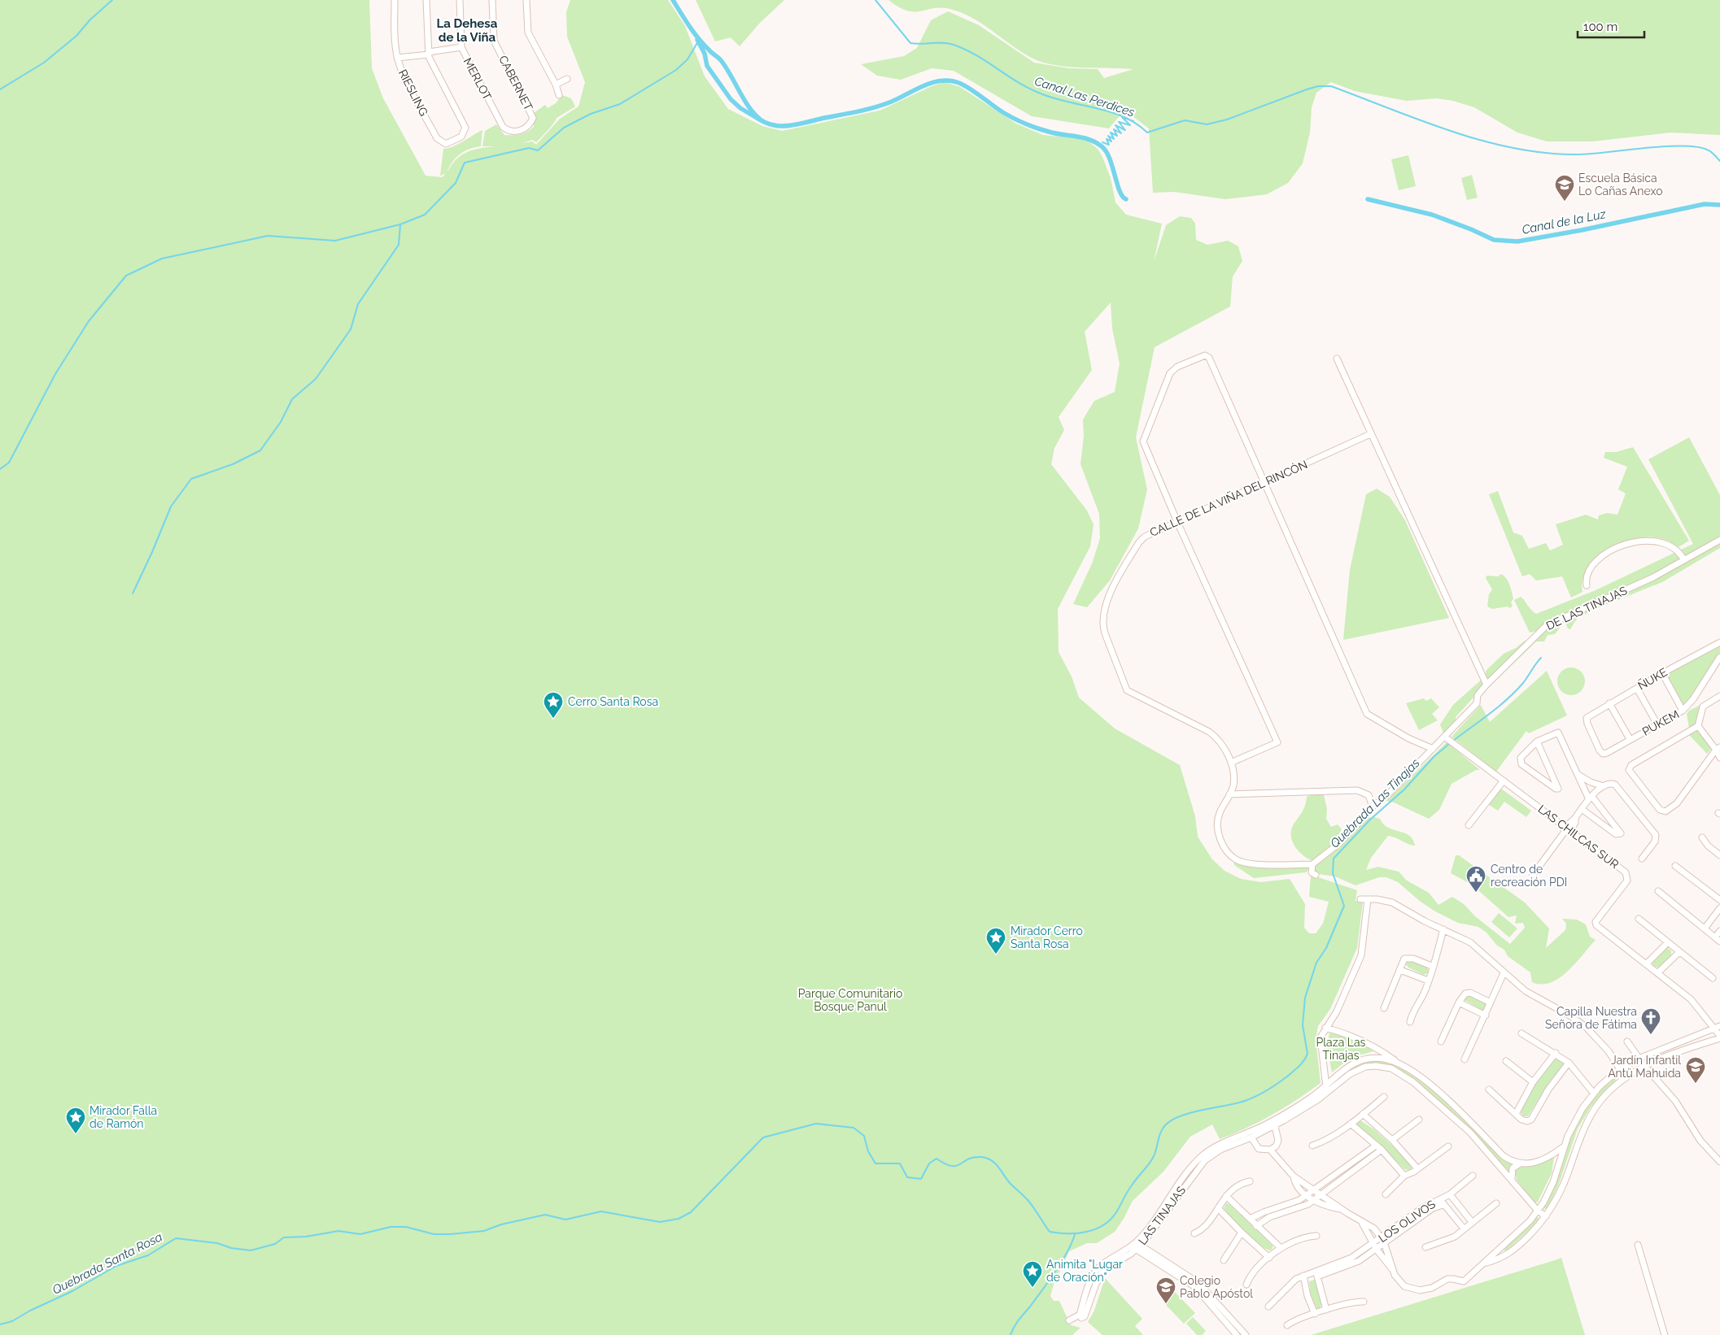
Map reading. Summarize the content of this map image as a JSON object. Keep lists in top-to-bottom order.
{
  "streets": {
    "street": [
      "MERLOT",
      "CABERNET",
      "RIESLING",
      "CALLE DE LA VIÑA DEL RINCÓN",
      "DE LAS TINAJAS",
      "ÑUKE",
      "PUKEM",
      "LAS CHILCAS SUR",
      "LAS TINAJAS",
      "LOS OLIVOS"
    ]
  },
  "crossings": [
    ["MERLOT", "CABERNET"],
    ["DE LAS TINAJAS", "LAS CHILCAS SUR"],
    ["ÑUKE", "PUKEM"]
  ],
  "districts": ["La Dehesa de la Viña"],
  "water": [
    "Canal Las Perdices",
    "Canal de la Luz",
    "Quebrada Las Tinajas",
    "Quebrada Santa Rosa"
  ],
  "parks": ["Parque Comunitario Bosque Panul", "Plaza Las Tinajas"],
  "places": {
    "school or university": ["Escuela Básica Lo Cañas Anexo", "Jardín Infantil Antü Mahuida", "Colegio Pablo Apóstol"],
    "place": [
      "Cerro Santa Rosa",
      "Mirador Cerro Santa Rosa",
      "Mirador Falla de Ramón",
      "Animita \"Lugar de Oración\""
    ],
    "public building": ["Centro de recreación PDI"],
    "church": ["Capilla Nuestra Señora de Fátima"]
  },
  "scale_bar": "100 m"
}
